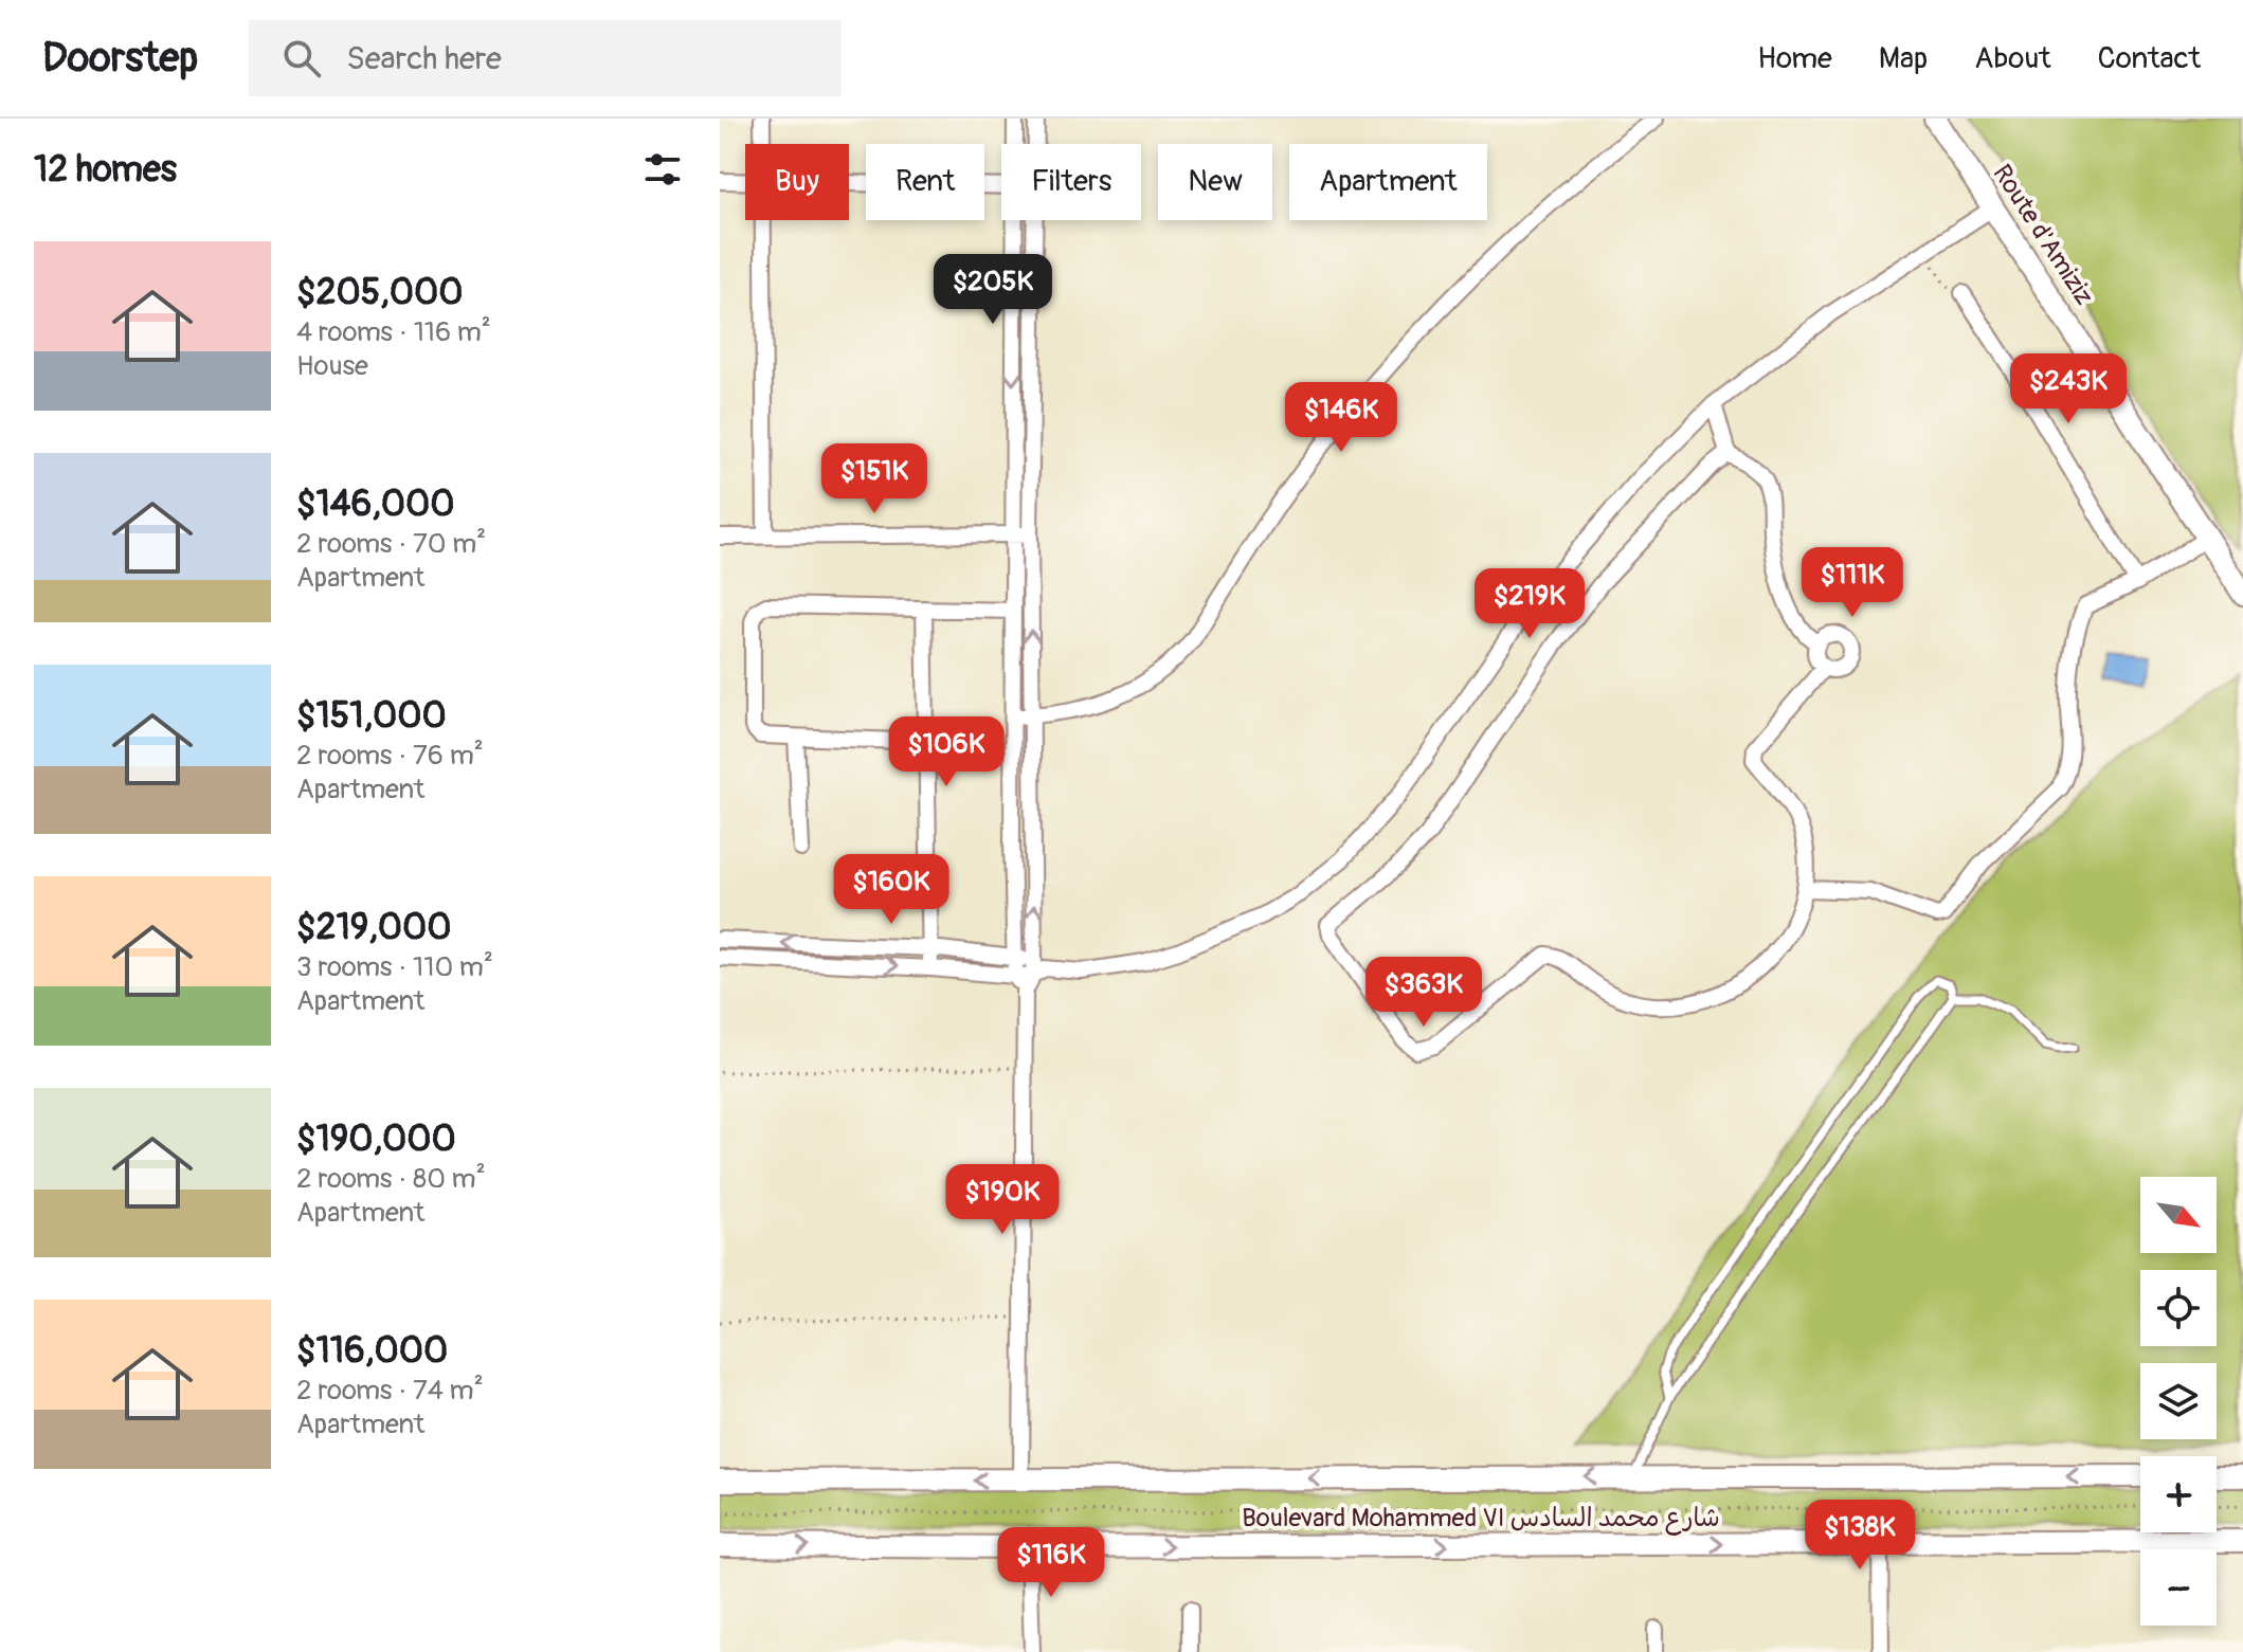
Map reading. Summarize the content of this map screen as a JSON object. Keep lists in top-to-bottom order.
{
  "streets": {
    "main road": ["Route d'Amiziz", "Boulevard Mohammed VI شارع محمد السادس"]
  },
  "north": "bottom right",
  "page": {
    "header": "Doorstep",
    "search": "Search here",
    "nav": [
      "Home",
      "Map",
      "About",
      "Contact"
    ],
    "heading": "12 homes",
    "chip": [
      "Buy",
      "Rent",
      "Filters",
      "New",
      "Apartment"
    ],
    "list": [
      {
        "name": "$205,000",
        "note": "4 rooms · 116 m² · House"
      },
      {
        "name": "$146,000",
        "note": "2 rooms · 70 m² · Apartment"
      },
      {
        "name": "$151,000",
        "note": "2 rooms · 76 m² · Apartment"
      },
      {
        "name": "$219,000",
        "note": "3 rooms · 110 m² · Apartment"
      },
      {
        "name": "$190,000",
        "note": "2 rooms · 80 m² · Apartment"
      },
      {
        "name": "$116,000",
        "note": "2 rooms · 74 m² · Apartment"
      }
    ],
    "price": [
      "$205K",
      "$243K",
      "$146K",
      "$151K",
      "$111K",
      "$219K",
      "$106K",
      "$160K",
      "$363K",
      "$190K",
      "$138K",
      "$116K"
    ],
    "map_buttons": ["+", "−"]
  }
}
